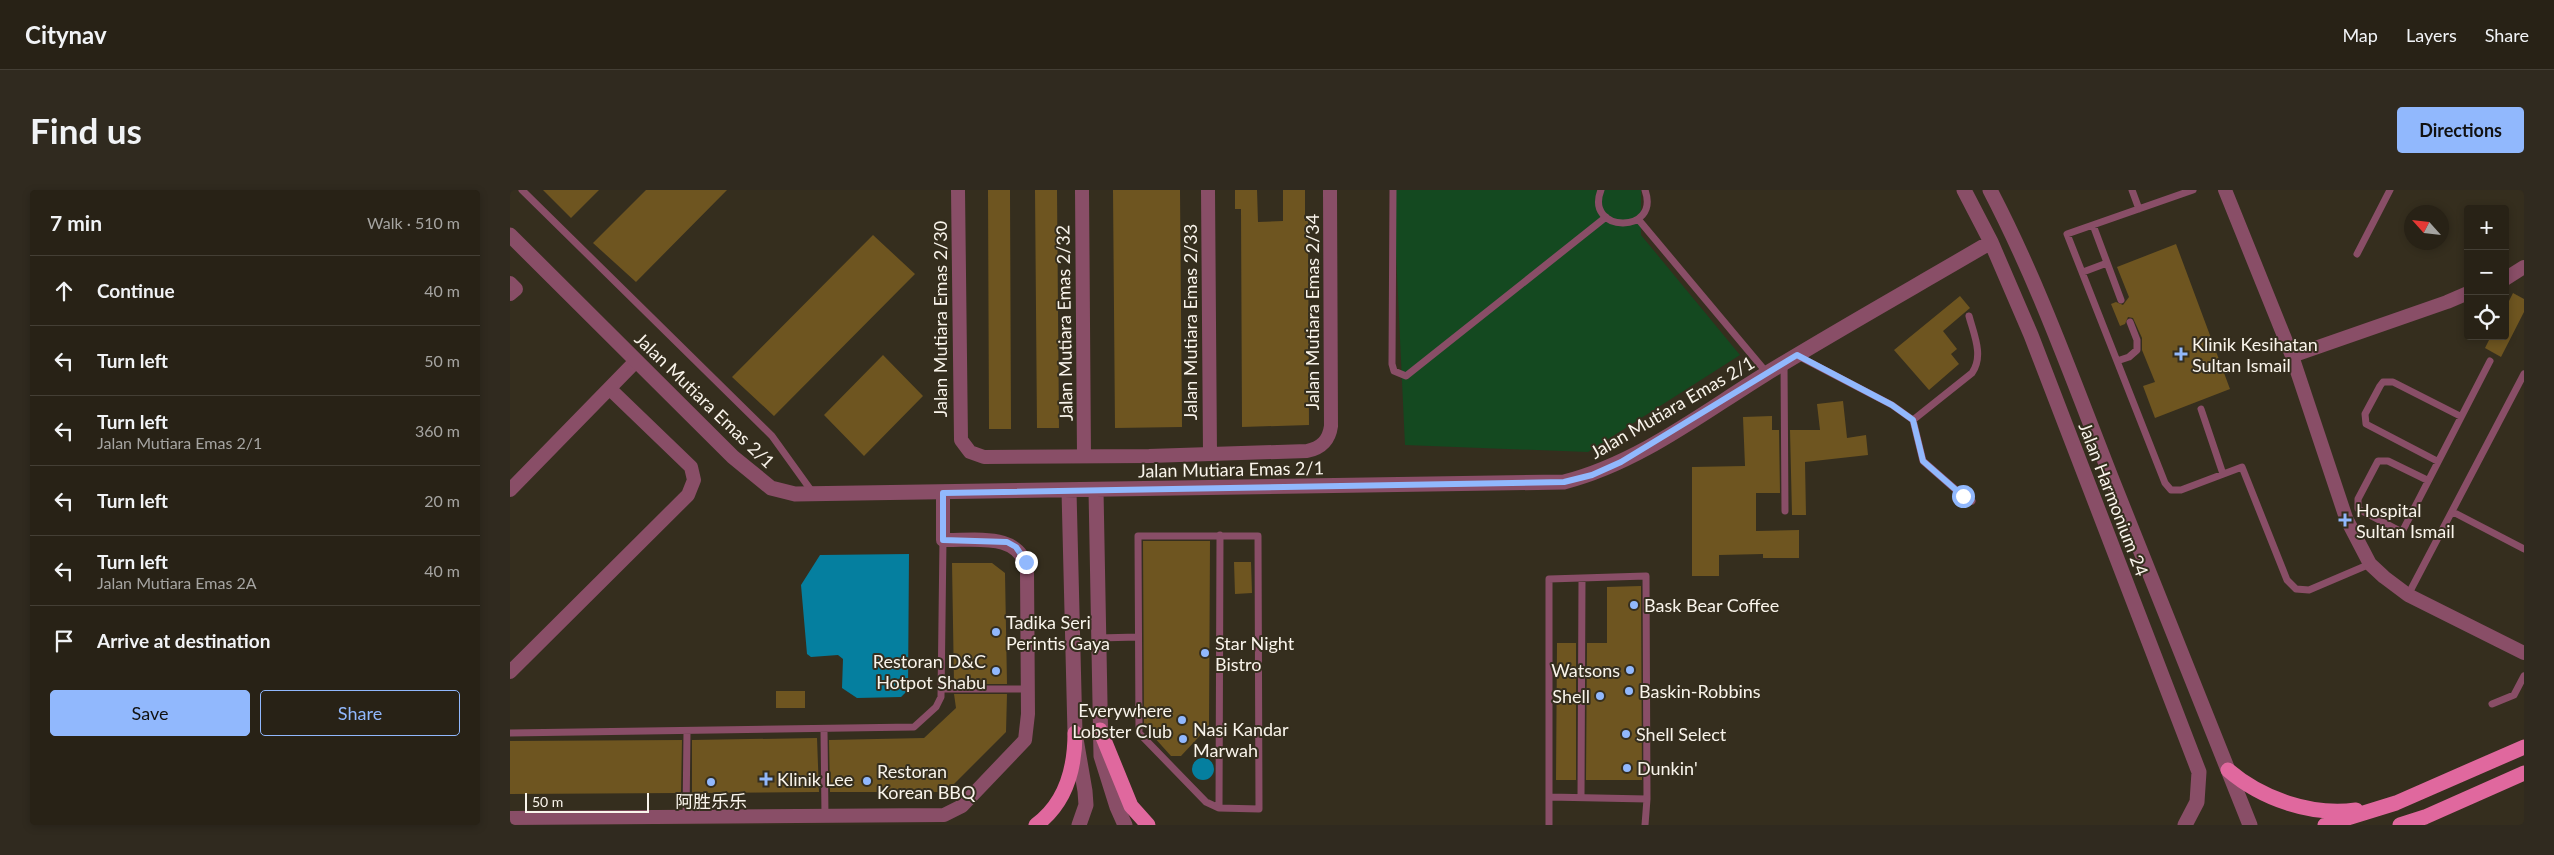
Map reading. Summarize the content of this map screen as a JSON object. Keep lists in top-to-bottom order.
{
  "streets": {
    "street": [
      "Jalan Mutiara Emas 2/34",
      "Jalan Mutiara Emas 2/30",
      "Jalan Mutiara Emas 2/33",
      "Jalan Mutiara Emas 2/32",
      "Jalan Mutiara Emas 2/1",
      "Jalan Harmonium 24"
    ]
  },
  "crossings": [
    ["Jalan Mutiara Emas 2/34", "Jalan Mutiara Emas 2/33"],
    ["Jalan Mutiara Emas 2/30", "Jalan Mutiara Emas 2/32"],
    ["Jalan Mutiara Emas 2/1", "Jalan Harmonium 24"]
  ],
  "places": {
    "health": ["Klinik Kesihatan Sultan Ismail", "Hospital Sultan Ismail", "Klinik Lee"],
    "other": [
      "Bask Bear Coffee",
      "Tadika Seri Perintis Gaya",
      "Star Night Bistro",
      "Watsons",
      "Restoran D&C Hotpot Shabu",
      "Baskin-Robbins",
      "Shell",
      "Everywhere Lobster Club",
      "Shell Select",
      "Nasi Kandar Marwah",
      "Dunkin'",
      "Restoran Korean BBQ",
      "阿胜乐乐"
    ]
  },
  "scale_bar": "50 m",
  "north": "top left",
  "page": {
    "header": "Citynav",
    "nav": ["Map", "Layers", "Share"],
    "buttons": [
      "Directions",
      ["Save", "Share"]
    ],
    "title": "Find us",
    "heading": ["7 min", "Walk · 510 m"],
    "map_buttons": ["+", "−"],
    "list": [
      ["Continue", "40 m"],
      ["Turn left", "50 m"],
      ["Turn left", "Jalan Mutiara Emas 2/1", "360 m"],
      ["Turn left", "20 m"],
      ["Turn left", "Jalan Mutiara Emas 2A", "40 m"],
      "Arrive at destination"
    ],
    "scale": "50 m"
  }
}
